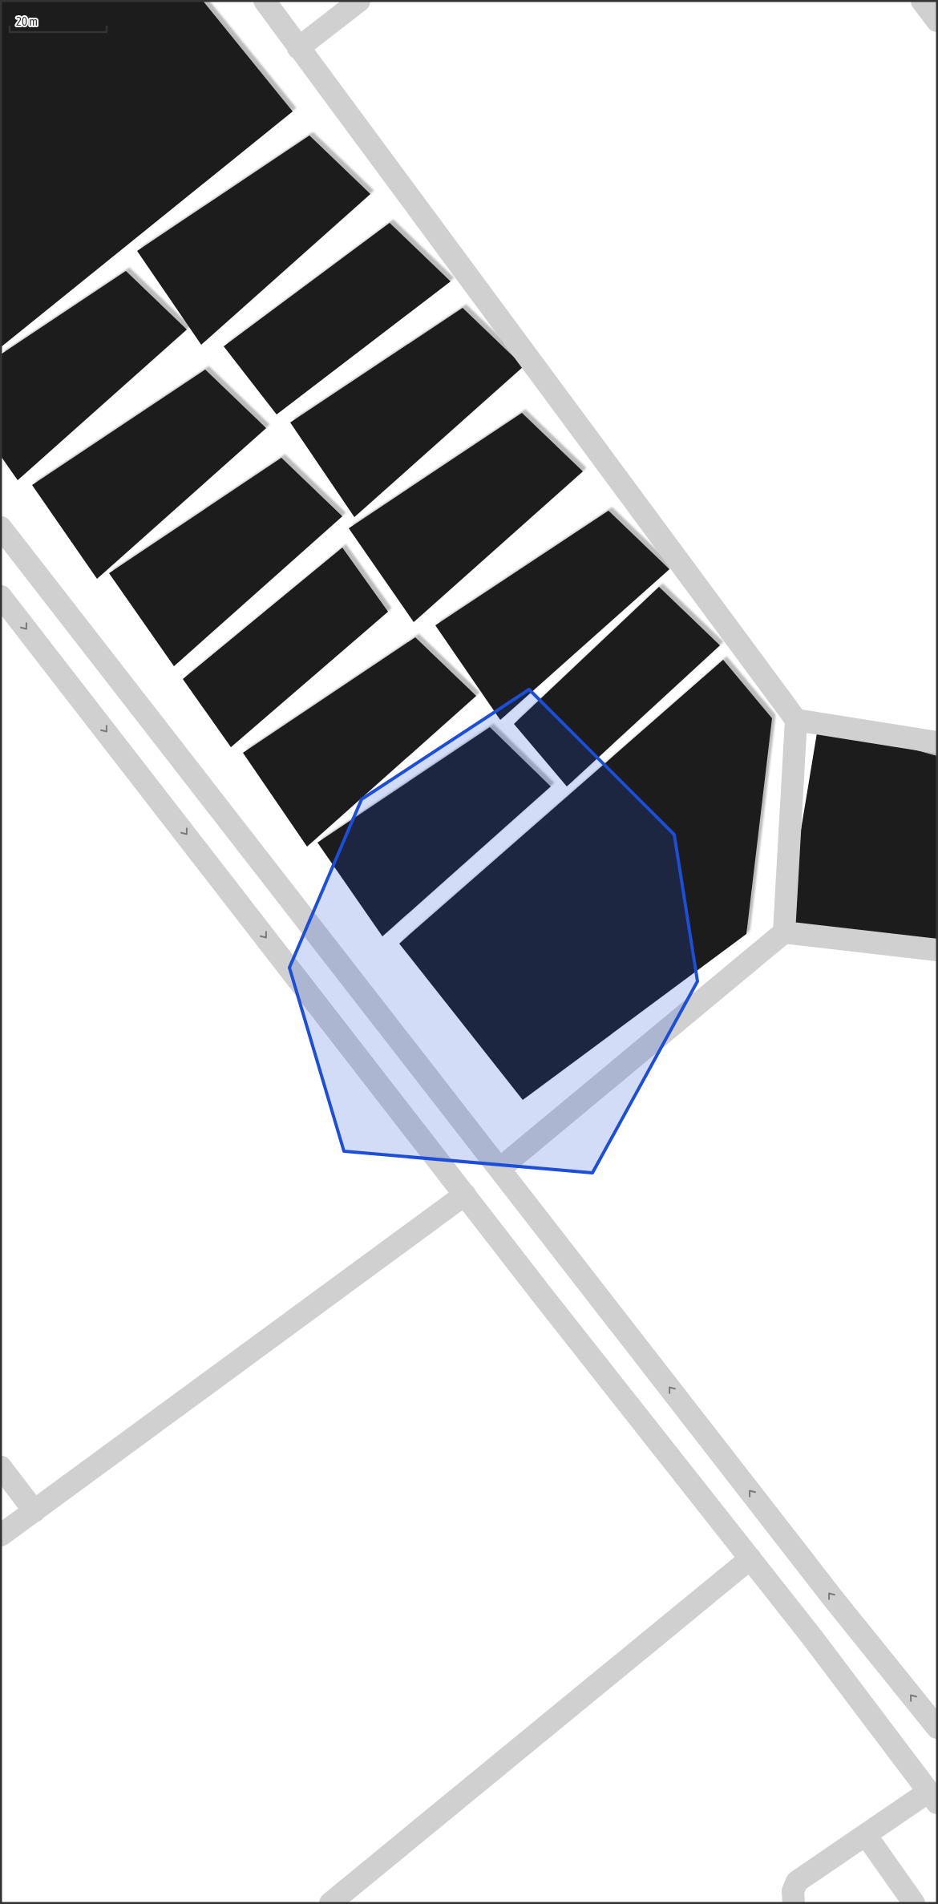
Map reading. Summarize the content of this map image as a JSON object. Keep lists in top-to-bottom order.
{
  "scale_bar": "20 m"
}
